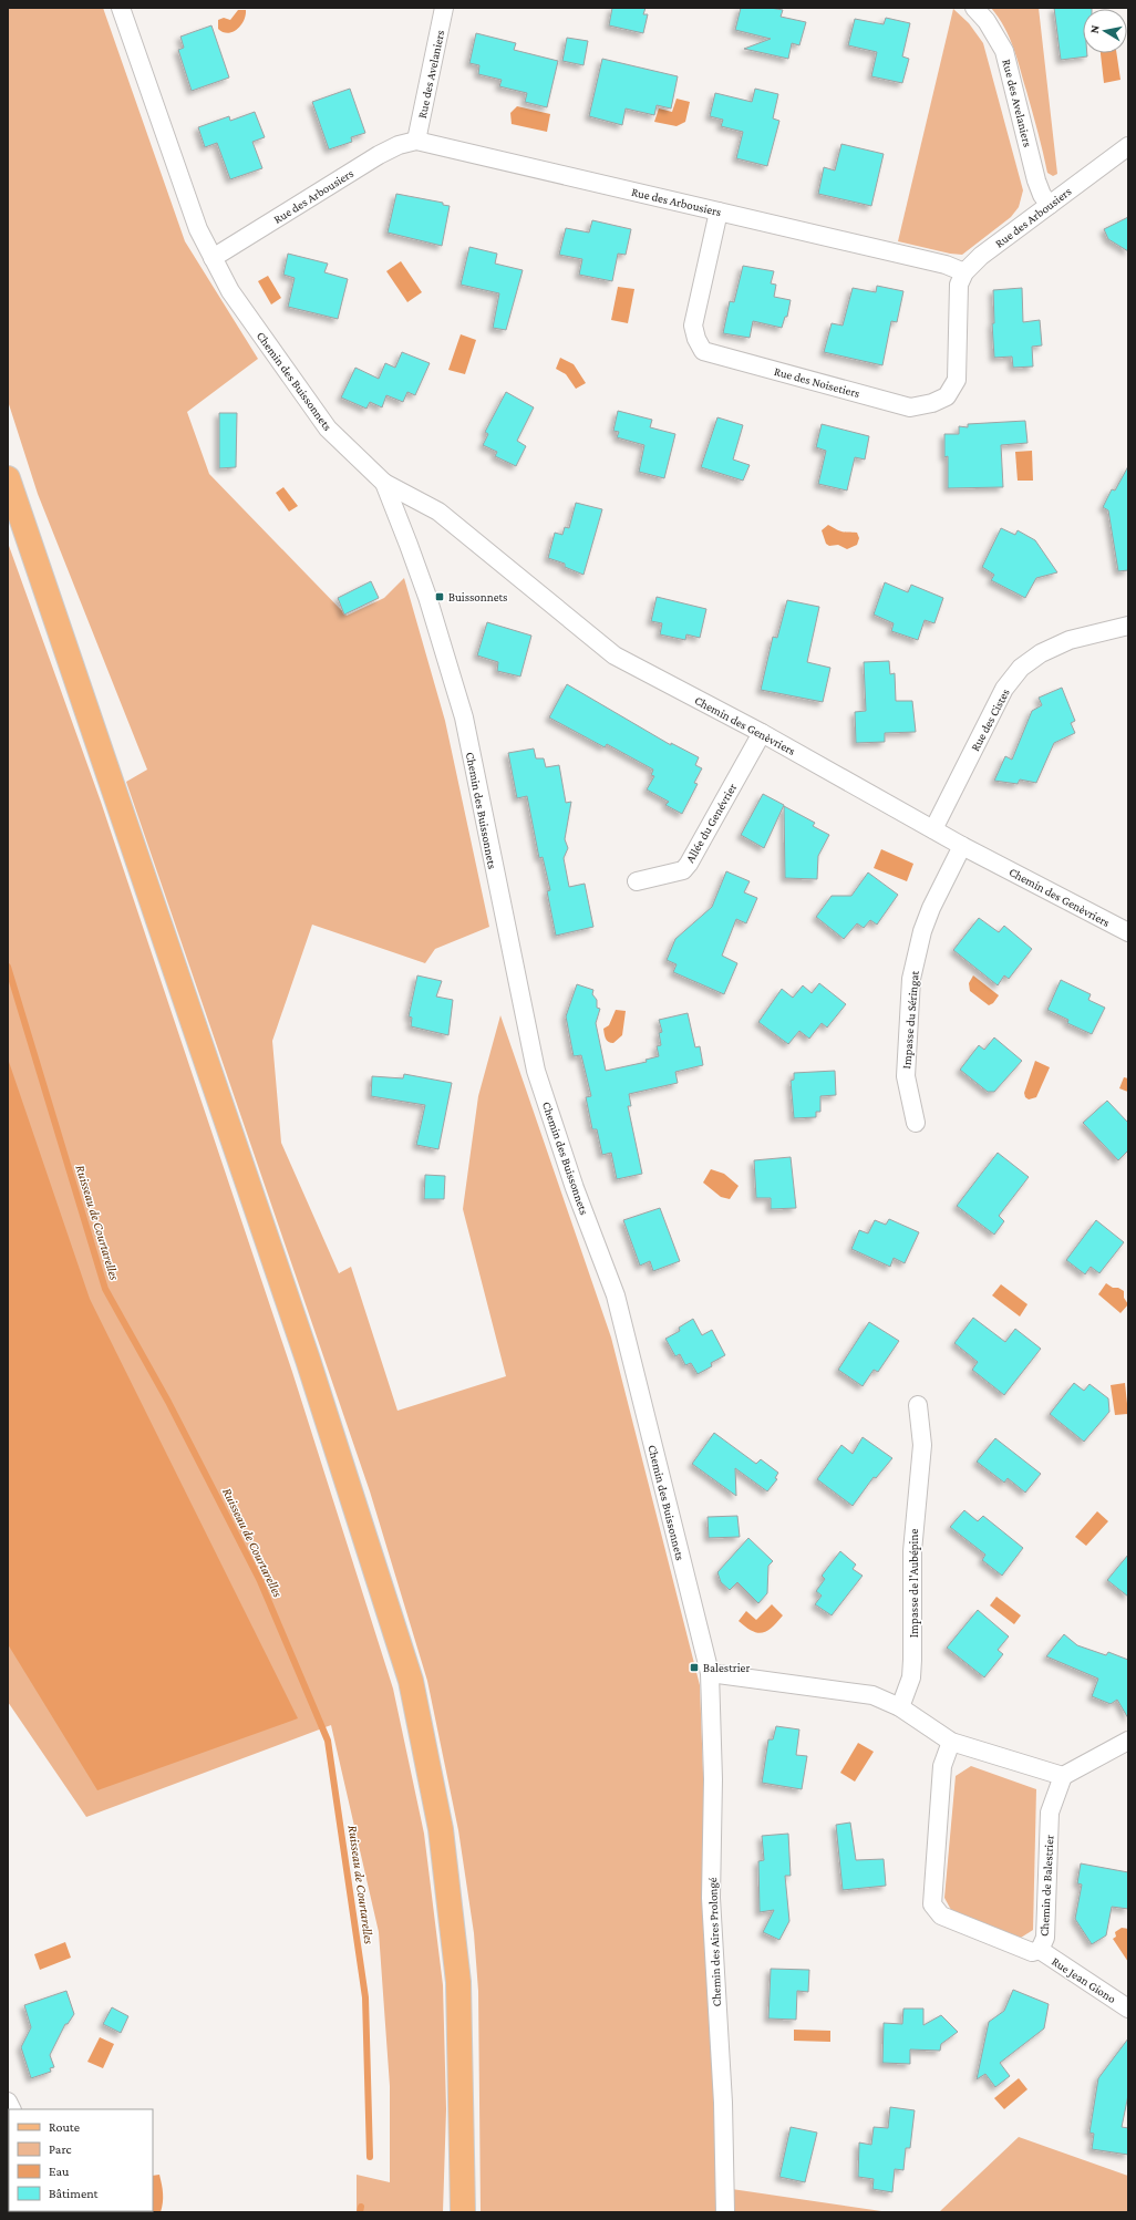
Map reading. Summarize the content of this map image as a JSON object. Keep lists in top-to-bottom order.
{
  "streets": {
    "street": [
      "Rue des Avelaniers",
      "Rue des Arbousiers",
      "Chemin des Buissonnets",
      "Rue des Noisetiers",
      "Rue des Cistes",
      "Chemin des Genèvriers",
      "Allée du Genévrier",
      "Impasse du Séringat",
      "Impasse de l'Aubépine",
      "Chemin de Balestrier",
      "Chemin des Aires Prolongé",
      "Rue Jean Giono"
    ]
  },
  "crossings": [
    ["Rue des Avelaniers", "Rue des Arbousiers"],
    ["Rue des Arbousiers", "Chemin des Buissonnets"],
    ["Rue des Arbousiers", "Rue des Noisetiers"],
    ["Chemin des Buissonnets", "Chemin des Genèvriers"],
    ["Chemin des Buissonnets", "Chemin des Aires Prolongé"],
    ["Rue des Cistes", "Chemin des Genèvriers"],
    ["Chemin des Genèvriers", "Allée du Genévrier"],
    ["Chemin des Genèvriers", "Impasse du Séringat"],
    ["Chemin de Balestrier", "Rue Jean Giono"]
  ],
  "water": ["Ruisseau de Courtarelles"],
  "places": {
    "transit": ["Buissonnets", "Balestrier"]
  },
  "legend": [
    "Route",
    "Parc",
    "Eau",
    "Bâtiment"
  ],
  "north": "left"
}
